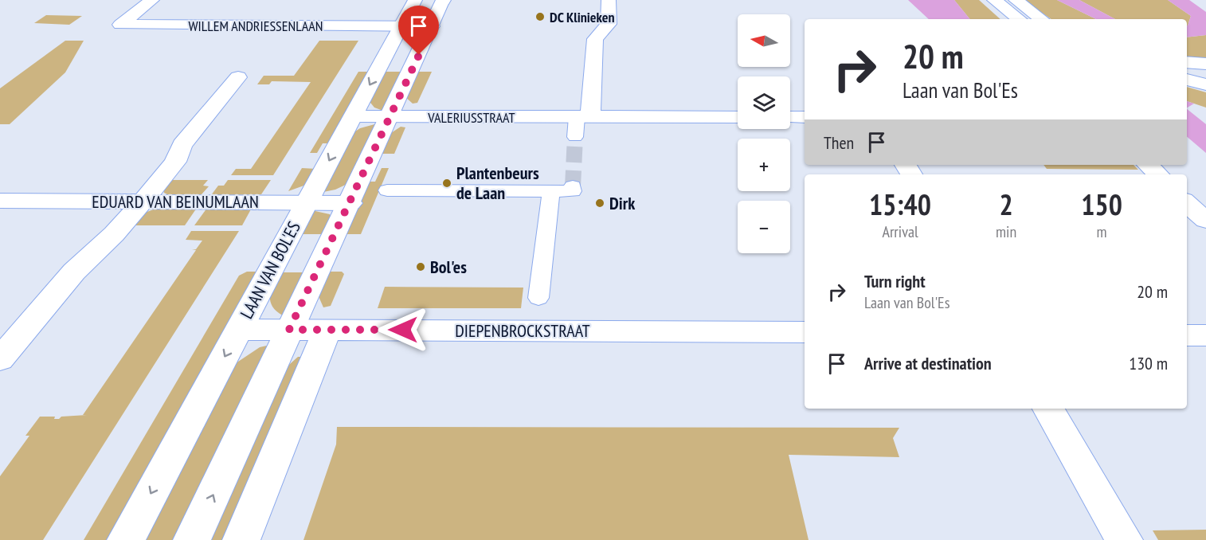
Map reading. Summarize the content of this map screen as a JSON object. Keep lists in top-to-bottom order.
{
  "streets": {
    "main road": [
      "WILLEM ANDRIESSENLAAN",
      "VALERIUSSTRAAT",
      "EDUARD VAN BEINUMLAAN",
      "LAAN VAN BOL'ES",
      "DIEPENBROCKSTRAAT"
    ]
  },
  "crossings": [
    ["WILLEM ANDRIESSENLAAN", "LAAN VAN BOL'ES"],
    ["VALERIUSSTRAAT", "LAAN VAN BOL'ES"],
    ["EDUARD VAN BEINUMLAAN", "LAAN VAN BOL'ES"],
    ["LAAN VAN BOL'ES", "DIEPENBROCKSTRAAT"]
  ],
  "places": [
    "DC Klinieken",
    "Plantenbeurs de Laan",
    "Dirk",
    "Bol'es"
  ],
  "north": "left",
  "page": {
    "map_buttons": ["+", "−"],
    "turn": ["20 m", "Laan van Bol'Es"],
    "then": "Then",
    "eta": [
      "15:40",
      "Arrival",
      "2",
      "min",
      "150",
      "m"
    ],
    "list": [
      {
        "name": "Turn right",
        "note": "Laan van Bol'Es",
        "value": "20 m"
      },
      {
        "name": "Arrive at destination",
        "value": "130 m"
      }
    ]
  }
}
